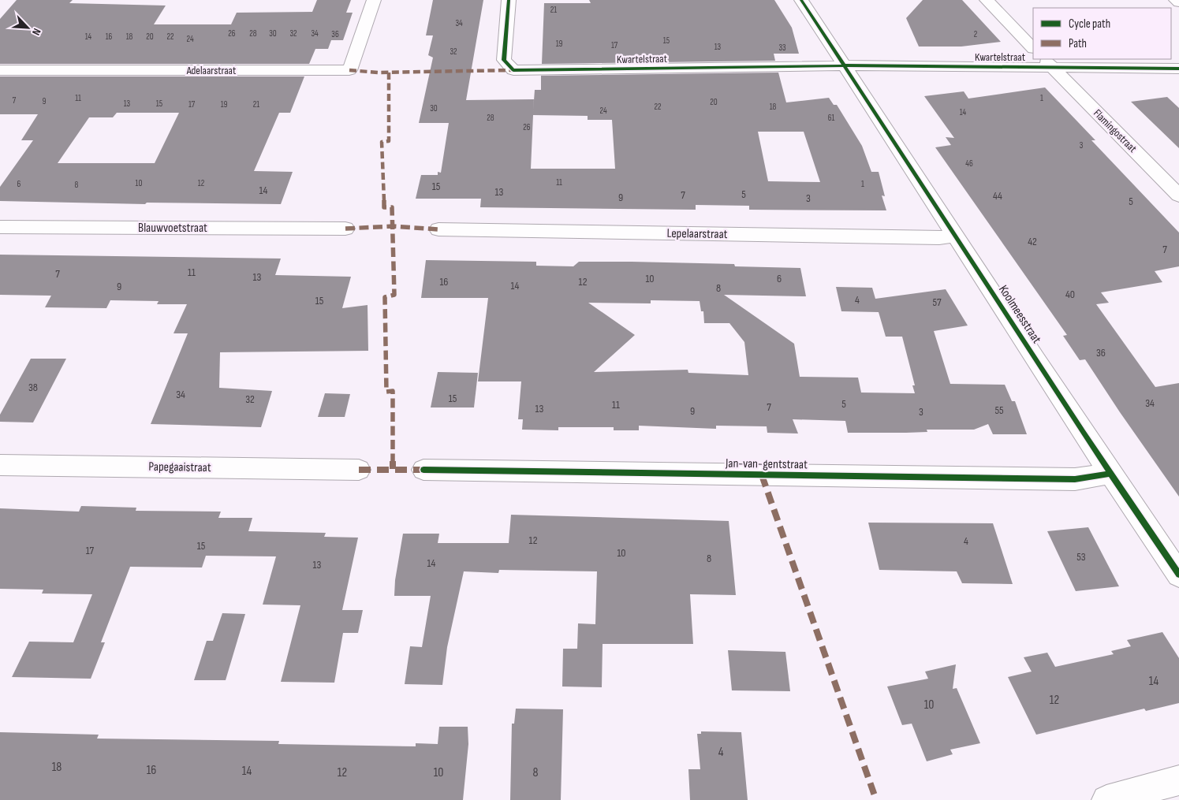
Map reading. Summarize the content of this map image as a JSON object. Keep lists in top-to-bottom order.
{
  "streets": {
    "street": [
      "Kwartelstraat",
      "Adelaarstraat",
      "Flamingostraat",
      "Blauwvoetstraat",
      "Lepelaarstraat",
      "Koolmeesstraat",
      "Jan-van-gentstraat",
      "Papegaaistraat"
    ]
  },
  "crossings": [
    ["Kwartelstraat", "Flamingostraat"],
    ["Kwartelstraat", "Koolmeesstraat"],
    ["Lepelaarstraat", "Koolmeesstraat"],
    ["Koolmeesstraat", "Jan-van-gentstraat"]
  ],
  "house_numbers": [
    "21",
    "34",
    "26",
    "28",
    "30",
    "32",
    "34",
    "36",
    "2",
    "14",
    "16",
    "18",
    "20",
    "22",
    "24",
    "15",
    "19",
    "17",
    "13",
    "33",
    "32",
    "11",
    "1",
    "7",
    "9",
    "20",
    "13",
    "15",
    "17",
    "19",
    "21",
    "22",
    "18",
    "30",
    "24",
    "14",
    "28",
    "61",
    "26",
    "3",
    "46",
    "11",
    "10",
    "12",
    "6",
    "1",
    "8",
    "15",
    "14",
    "13",
    "5",
    "7",
    "44",
    "9",
    "3",
    "5",
    "42",
    "7",
    "11",
    "7",
    "13",
    "10",
    "6",
    "16",
    "12",
    "14",
    "9",
    "8",
    "40",
    "4",
    "15",
    "57",
    "36",
    "38",
    "34",
    "15",
    "32",
    "34",
    "5",
    "11",
    "7",
    "13",
    "55",
    "9",
    "3",
    "12",
    "4",
    "15",
    "17",
    "10",
    "53",
    "8",
    "14",
    "13",
    "14",
    "12",
    "10",
    "4",
    "18",
    "16",
    "14",
    "12",
    "10",
    "8"
  ],
  "legend": ["Cycle path", "Path"],
  "north": "bottom right"
}
